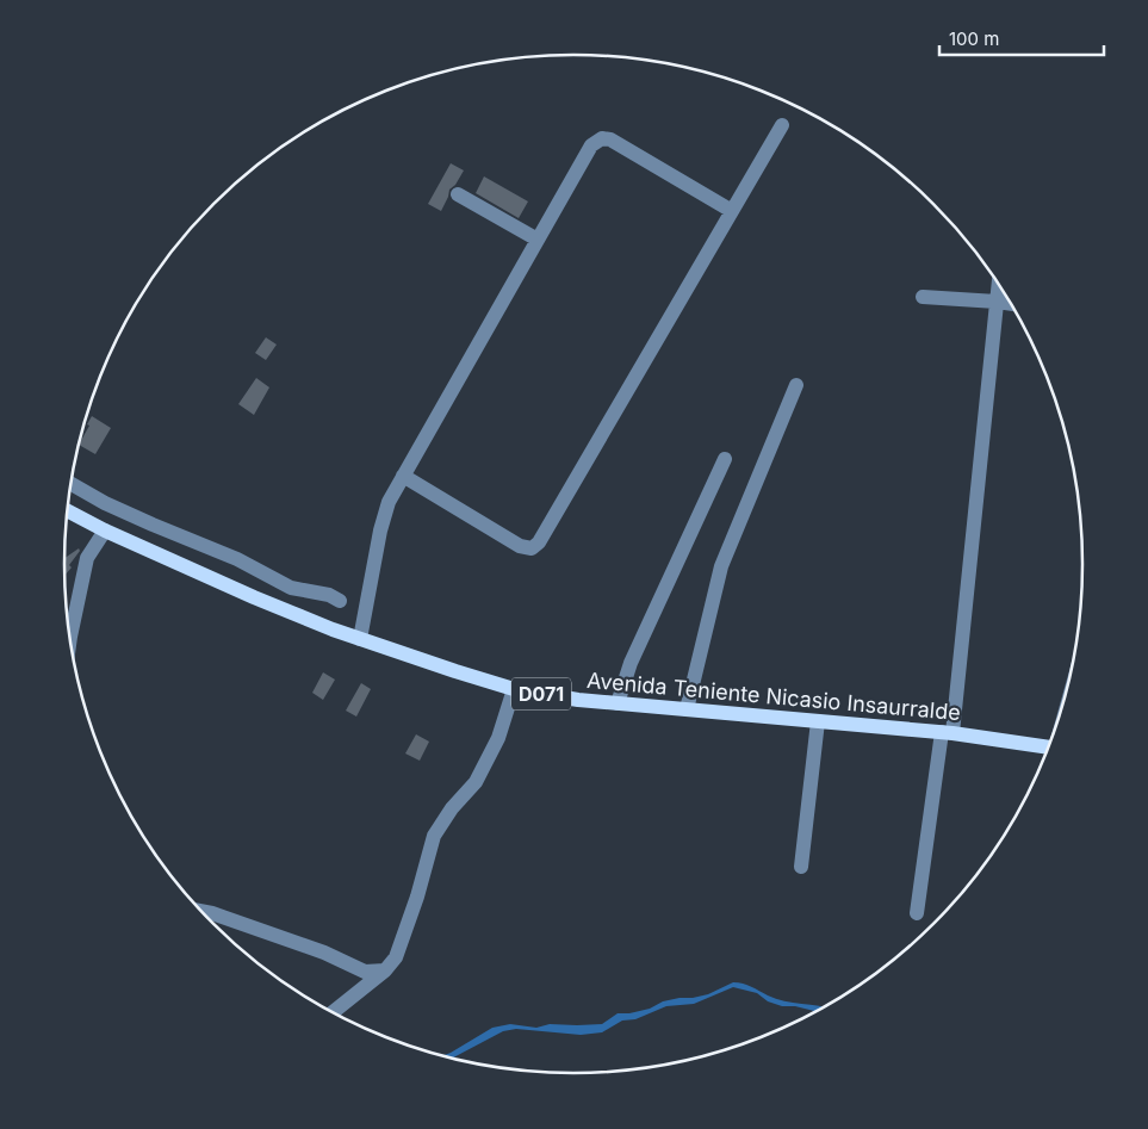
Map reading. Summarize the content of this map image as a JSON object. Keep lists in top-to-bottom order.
{
  "streets": {
    "main road": ["D071", "Avenida Teniente Nicasio Insaurralde"]
  },
  "scale_bar": "100 m"
}
